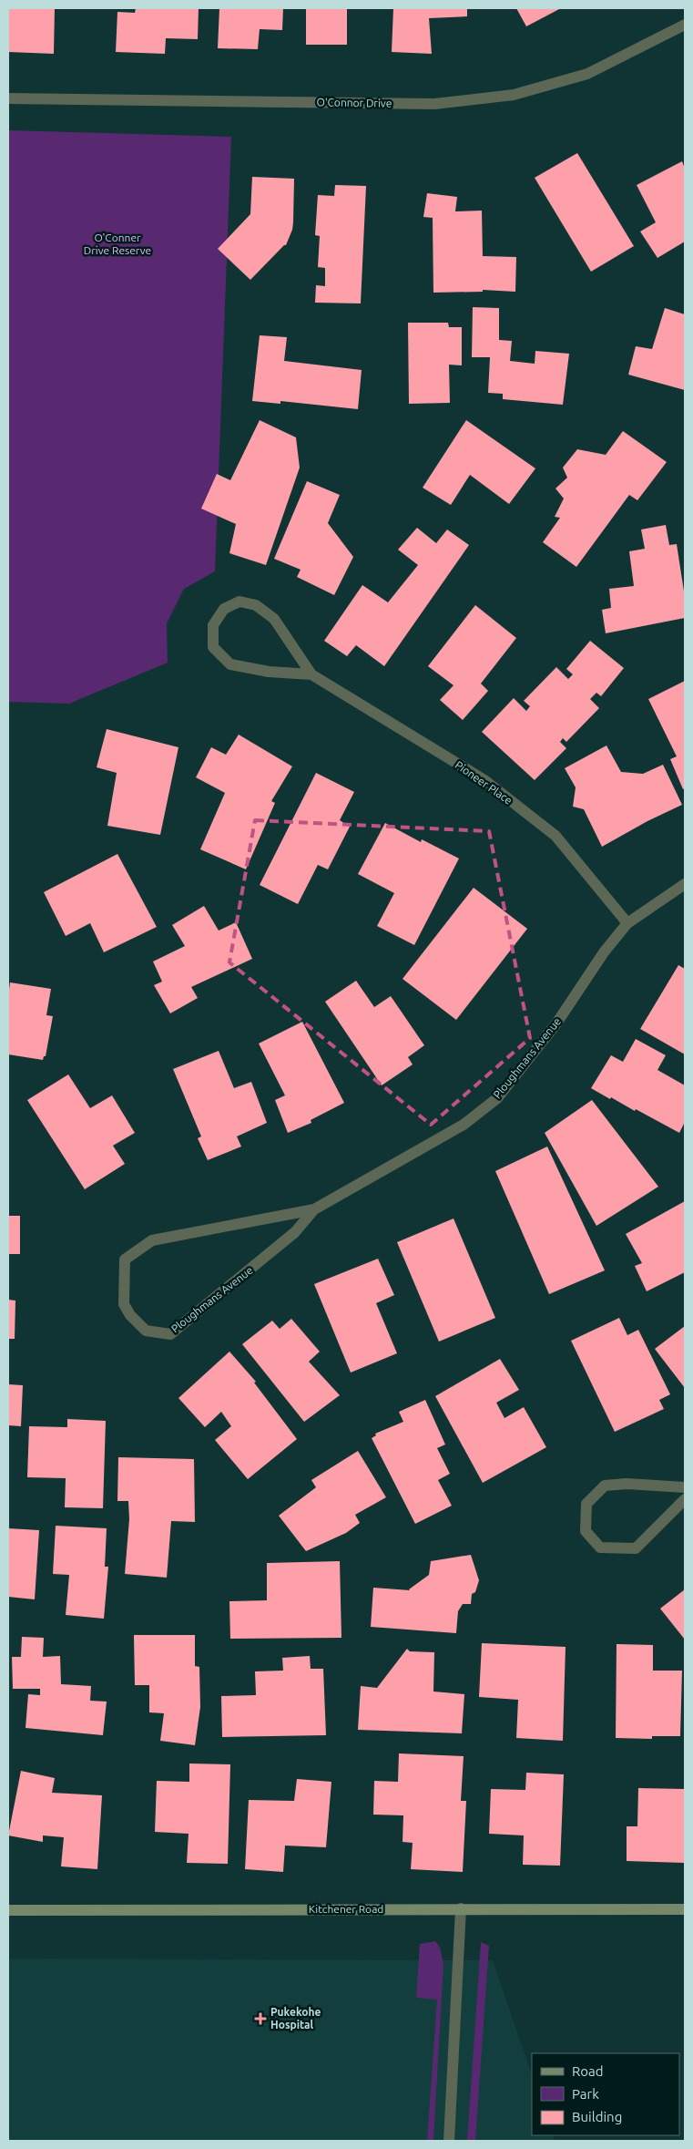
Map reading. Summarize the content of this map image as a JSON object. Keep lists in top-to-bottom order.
{
  "streets": {
    "street": [
      "O'Connor Drive",
      "Pioneer Place",
      "Ploughmans Avenue",
      "Kitchener Road"
    ]
  },
  "crossings": [
    ["Pioneer Place", "Ploughmans Avenue"]
  ],
  "parks": ["O'Conner Drive Reserve"],
  "places": {
    "health": ["Pukekohe Hospital"]
  },
  "legend": ["Road", "Park", "Building"]
}
